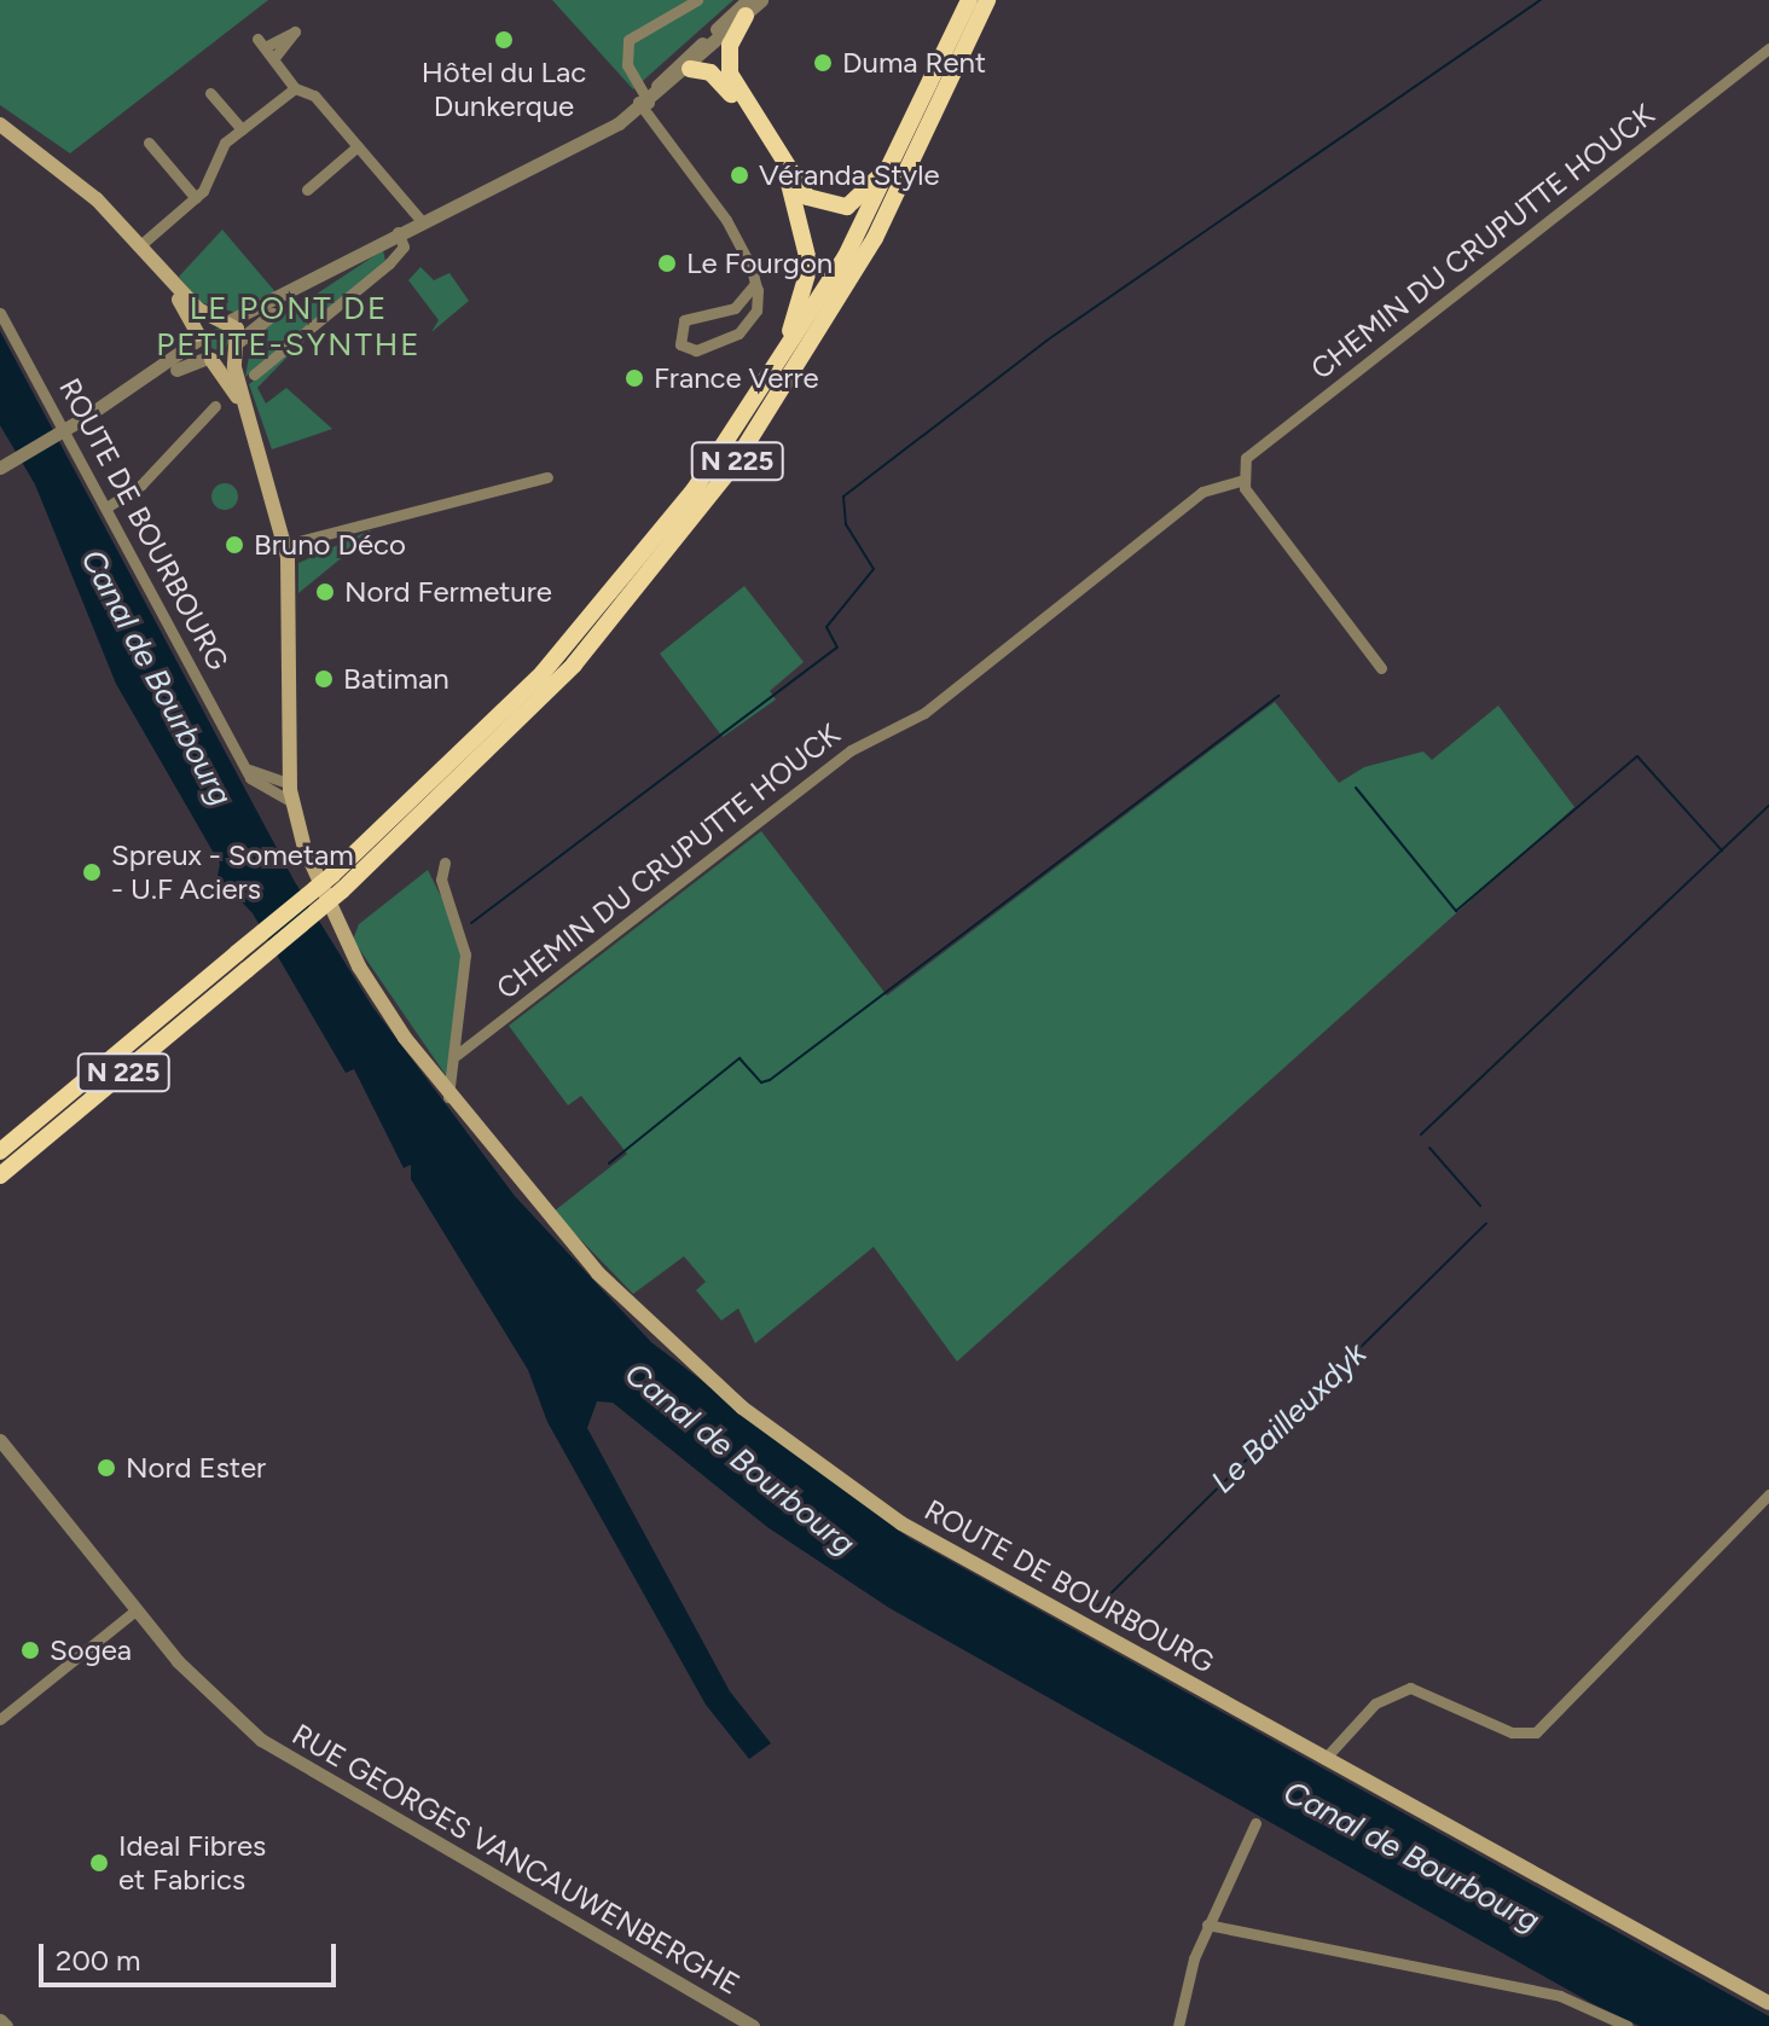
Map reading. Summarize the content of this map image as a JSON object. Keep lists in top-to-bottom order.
{
  "streets": {
    "highway": ["N 225"],
    "main road": ["ROUTE DE BOURBOURG"],
    "street": ["CHEMIN DU CRUPUTTE HOUCK", "RUE GEORGES VANCAUWENBERGHE"]
  },
  "districts": ["LE PONT DE PETITE-SYNTHE"],
  "water": ["Canal de Bourbourg", "Le Bailleuxdyk"],
  "places": [
    "Hôtel du Lac Dunkerque",
    "Duma Rent",
    "Véranda Style",
    "Le Fourgon",
    "France Verre",
    "Bruno Déco",
    "Nord Fermeture",
    "Batiman",
    "Spreux - Sometam - U.F Aciers",
    "Nord Ester",
    "Sogea",
    "Ideal Fibres et Fabrics"
  ],
  "scale_bar": "200 m"
}
